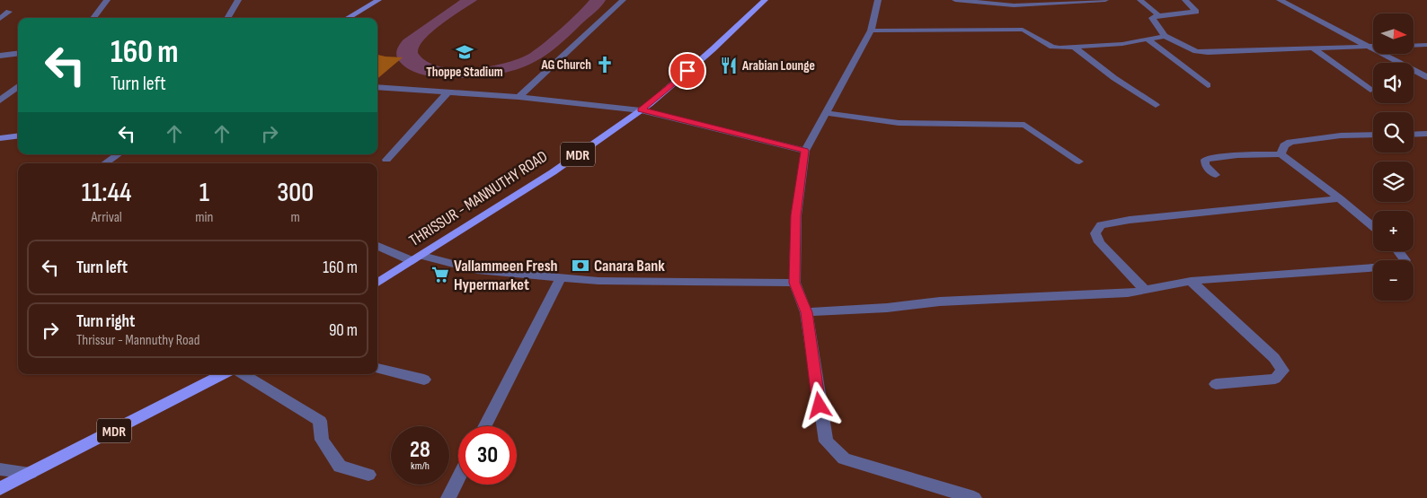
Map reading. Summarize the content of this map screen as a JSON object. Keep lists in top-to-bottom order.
{
  "streets": {
    "main road": ["MDR", "THRISSUR - MANNUTHY ROAD"]
  },
  "places": {
    "school or university": ["Thoppe Stadium"],
    "church": ["AG Church"],
    "restaurant": ["Arabian Lounge"],
    "bank": ["Canara Bank"],
    "supermarket": ["Vallammeen Fresh Hypermarket"]
  },
  "north": "right",
  "page": {
    "map_buttons": ["+", "−"],
    "turn": ["160 m", "Turn left"],
    "eta": [
      "11:44",
      "Arrival",
      "1",
      "min",
      "300",
      "m"
    ],
    "list": [
      {
        "name": "Turn left",
        "value": "160 m"
      },
      {
        "name": "Turn right",
        "note": "Thrissur - Mannuthy Road",
        "value": "90 m"
      }
    ],
    "speed": "28 km/h",
    "limit": "30"
  }
}
